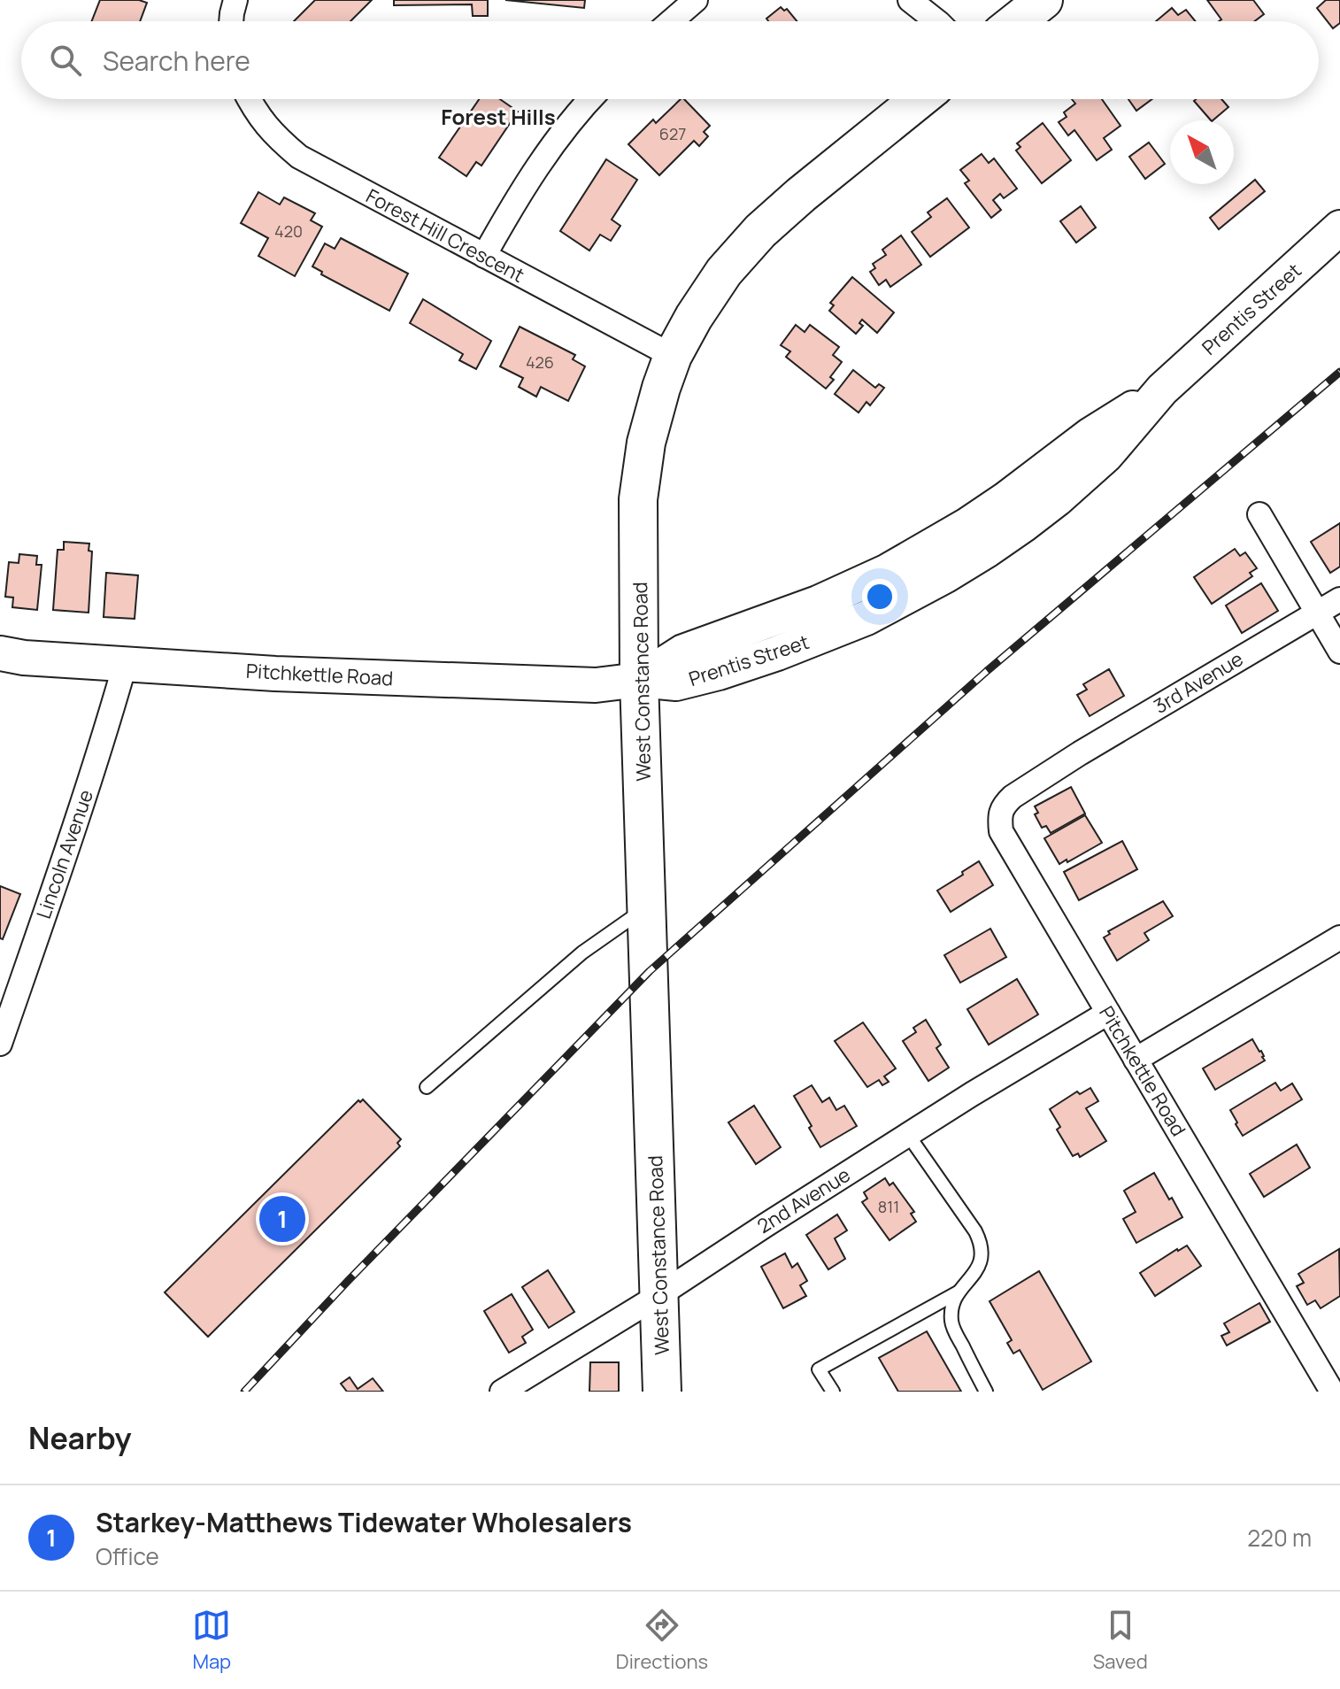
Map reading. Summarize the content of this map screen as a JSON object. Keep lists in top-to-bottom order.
{
  "streets": {
    "main road": ["West Constance Road"],
    "street": [
      "Forest Hill Crescent",
      "Prentis Street",
      "Pitchkettle Road",
      "3rd Avenue",
      "Lincoln Avenue",
      "2nd Avenue"
    ]
  },
  "crossings": [
    ["Forest Hill Crescent", "West Constance Road"],
    ["Prentis Street", "Pitchkettle Road"],
    ["Prentis Street", "West Constance Road"],
    ["Pitchkettle Road", "West Constance Road"],
    ["Pitchkettle Road", "3rd Avenue"],
    ["Pitchkettle Road", "Lincoln Avenue"],
    ["Pitchkettle Road", "2nd Avenue"],
    ["West Constance Road", "2nd Avenue"]
  ],
  "districts": ["Forest Hills"],
  "house_numbers": [
    "627",
    "420",
    "426",
    "811"
  ],
  "north": "top left",
  "page": {
    "search": "Search here",
    "pins": "1",
    "heading": "Nearby",
    "list": [
      {
        "mark": "1",
        "name": "Starkey-Matthews Tidewater Wholesalers",
        "note": "Office",
        "value": "220 m"
      }
    ],
    "nav": ["Map", "Directions", "Saved"]
  }
}
